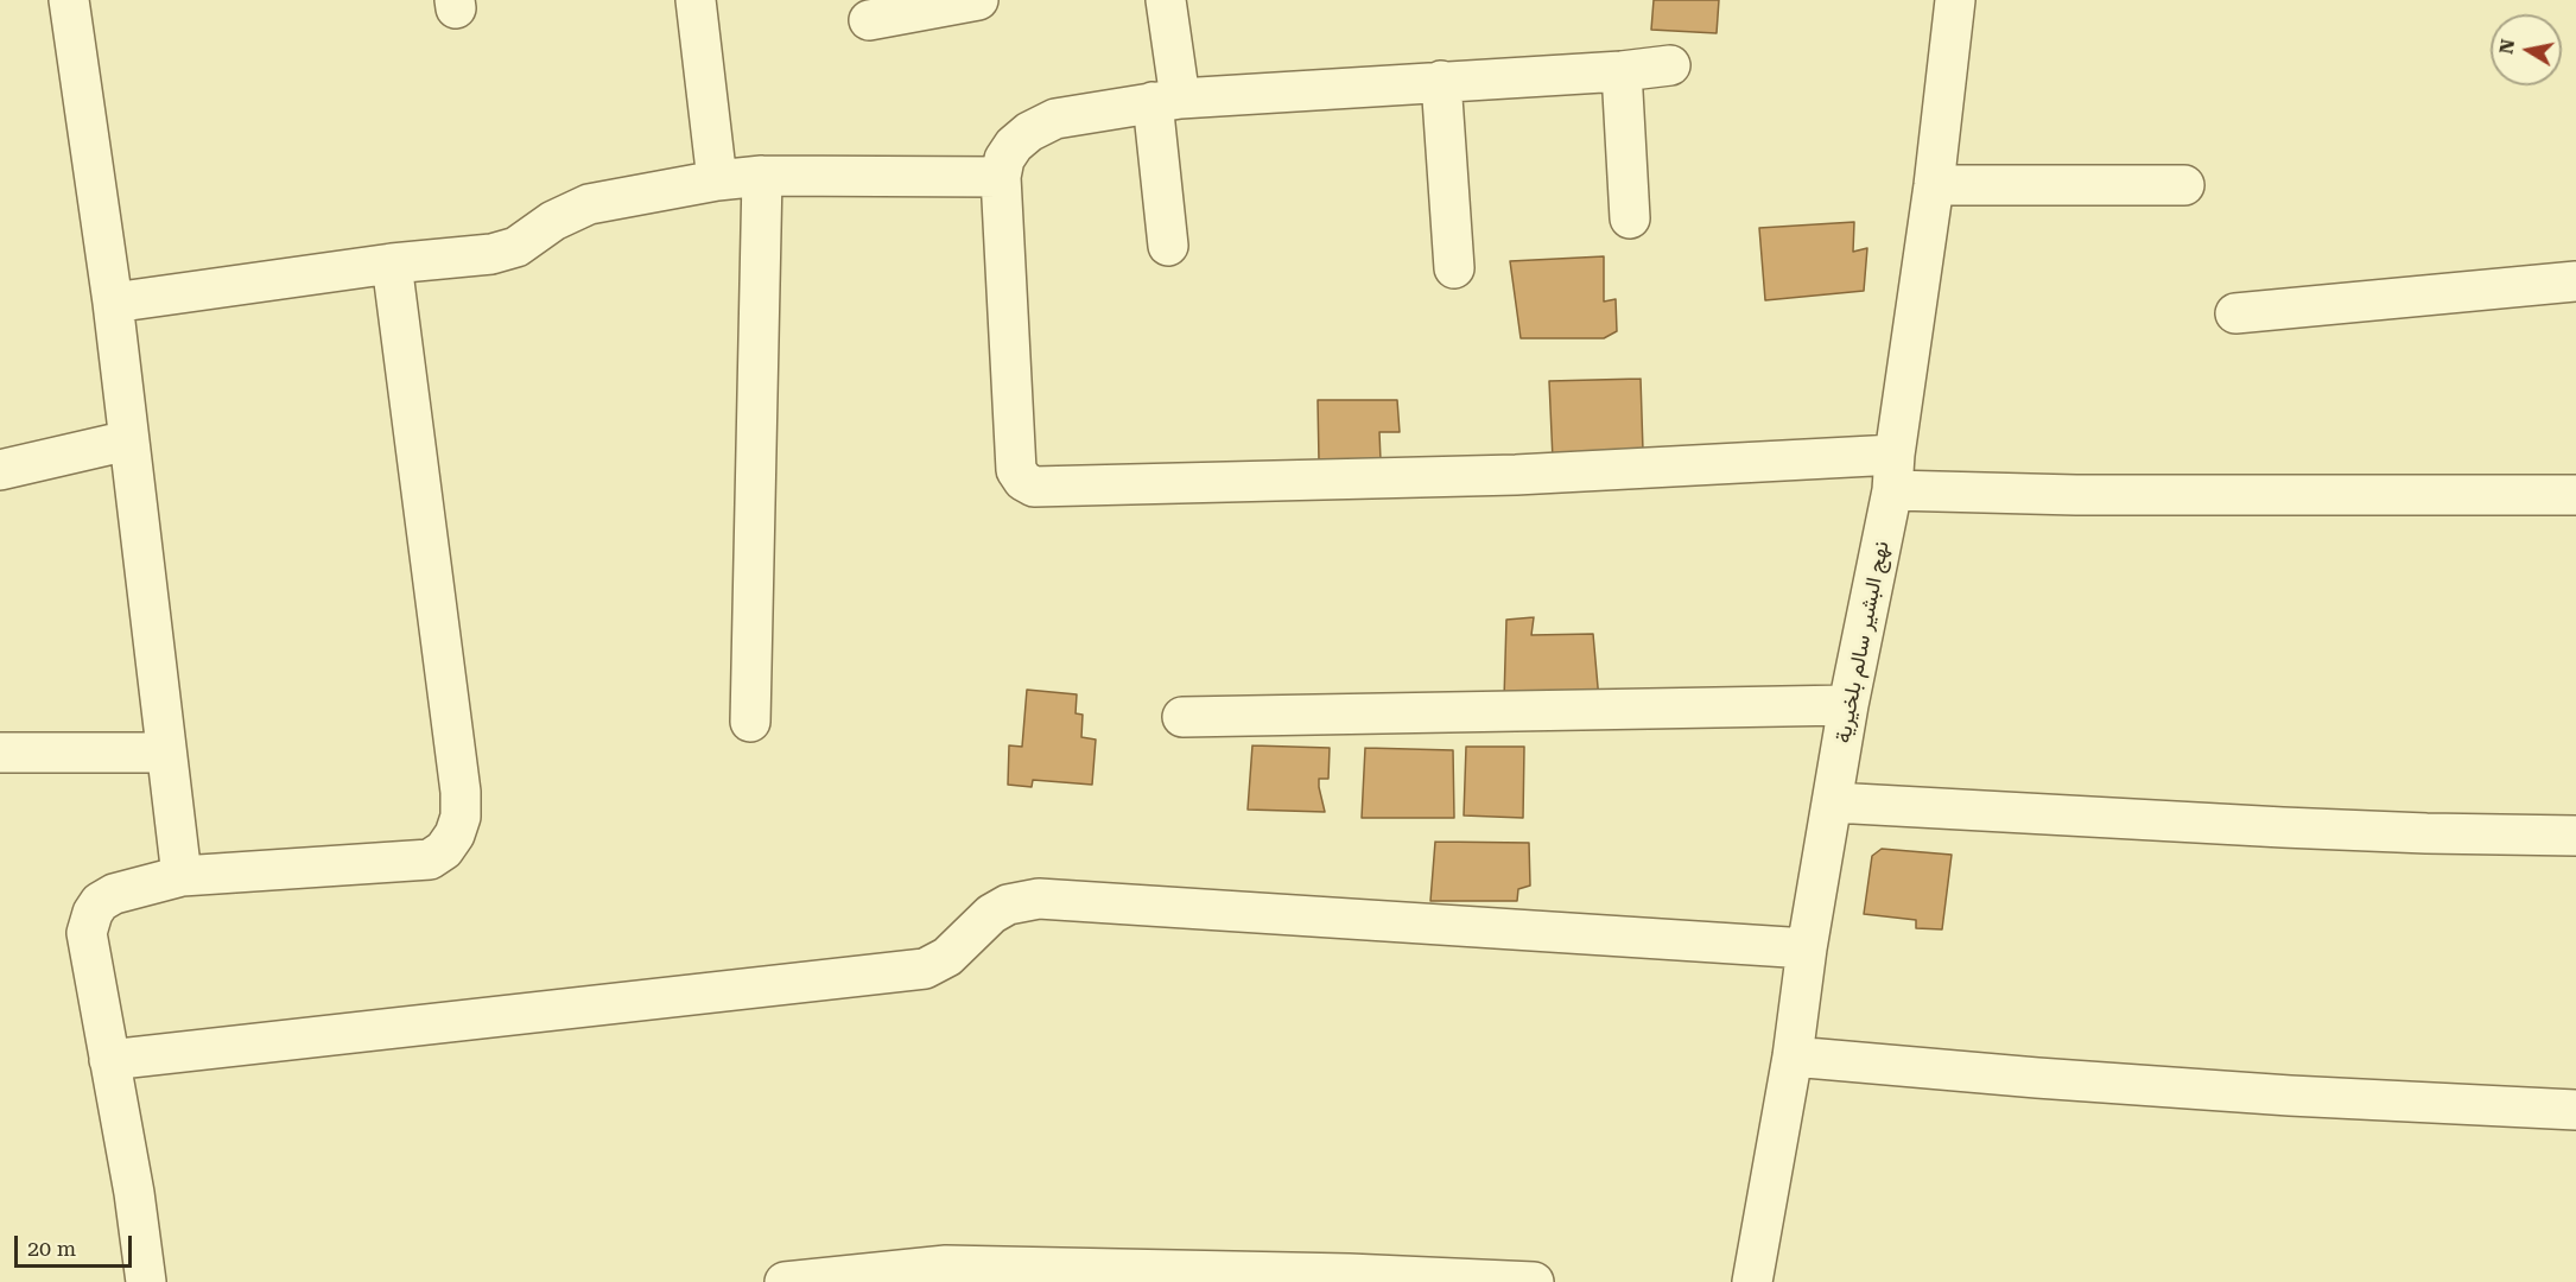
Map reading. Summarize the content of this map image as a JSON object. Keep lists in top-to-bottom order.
{
  "streets": {
    "street": ["نهج البشير سالم بلخيرية"]
  },
  "scale_bar": "20 m",
  "north": "left"
}
